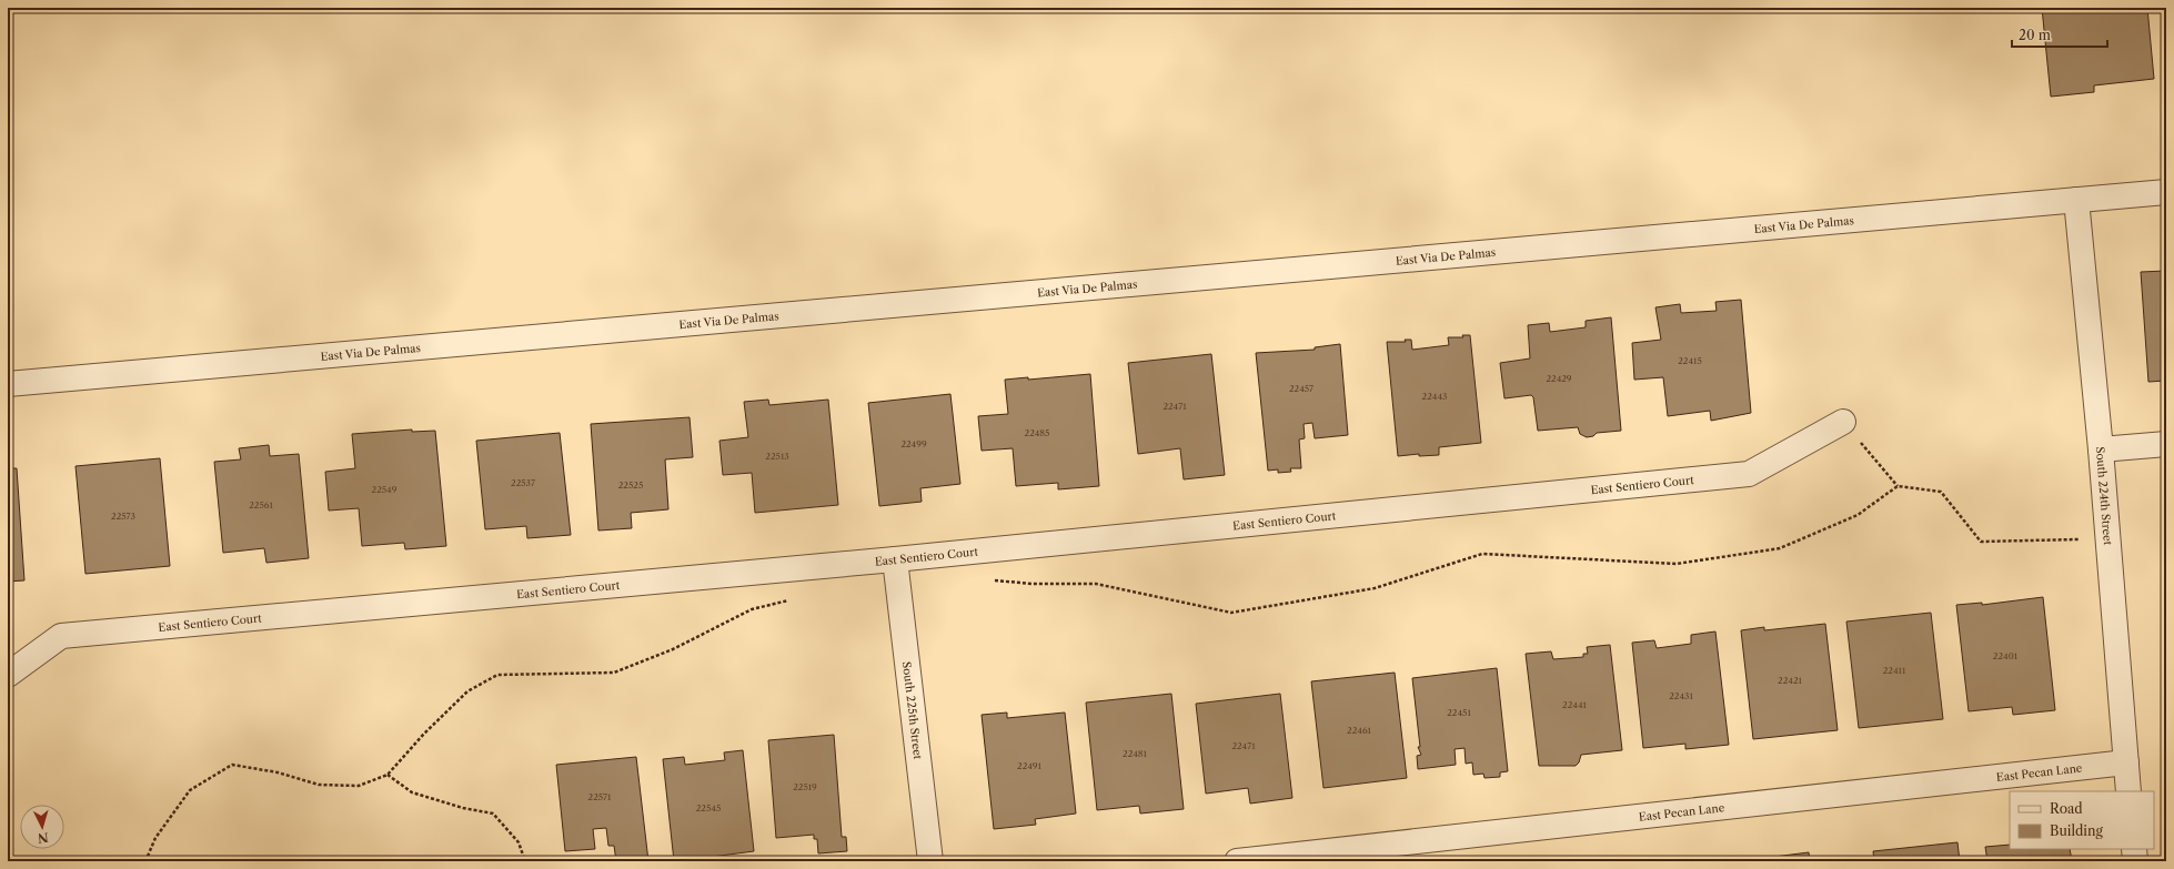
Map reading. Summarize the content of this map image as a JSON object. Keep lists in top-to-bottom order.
{
  "streets": {
    "street": [
      "East Via De Palmas",
      "East Sentiero Court",
      "South 224th Street",
      "South 225th Street",
      "East Pecan Lane"
    ]
  },
  "crossings": [
    ["East Via De Palmas", "South 224th Street"],
    ["East Sentiero Court", "South 225th Street"],
    ["South 224th Street", "East Pecan Lane"]
  ],
  "house_numbers": [
    "22415",
    "22429",
    "22457",
    "22443",
    "22471",
    "22485",
    "22499",
    "22513",
    "22537",
    "22525",
    "22549",
    "22561",
    "22573",
    "22401",
    "22411",
    "22421",
    "22431",
    "22441",
    "22451",
    "22461",
    "22471",
    "22481",
    "22491",
    "22519",
    "22571",
    "22545"
  ],
  "legend": ["Road", "Building"],
  "scale_bar": "20 m",
  "north": "bottom"
}
